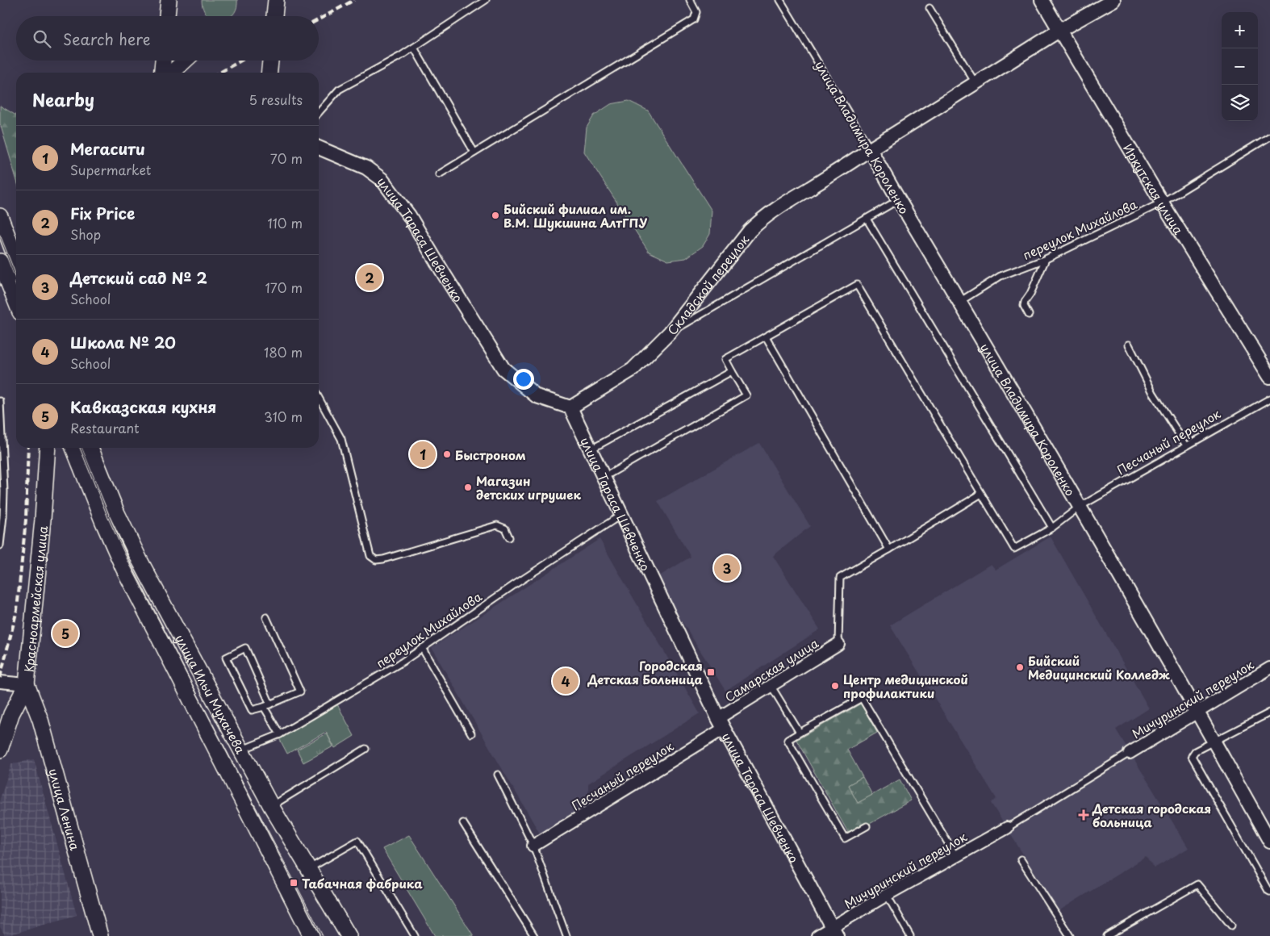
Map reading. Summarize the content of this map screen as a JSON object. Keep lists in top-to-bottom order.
{
  "streets": {
    "main road": ["Красноармейская улица", "улица Ильи Мухачева", "улица Ленина"],
    "street": [
      "улица Владимира Короленко",
      "Иркутская улица",
      "улица Тараса Шевченко",
      "Складской переулок",
      "Песчаный переулок",
      "Самарская улица",
      "Мичуринский переулок"
    ],
    "lane": ["переулок Михайлова"]
  },
  "crossings": [
    ["улица Владимира Короленко", "переулок Михайлова"],
    ["улица Владимира Короленко", "Складской переулок"],
    ["улица Владимира Короленко", "Песчаный переулок"],
    ["улица Владимира Короленко", "Мичуринский переулок"],
    ["Иркутская улица", "переулок Михайлова"],
    ["Иркутская улица", "Складской переулок"],
    ["переулок Михайлова", "улица Тараса Шевченко"],
    ["переулок Михайлова", "улица Ильи Мухачева"],
    ["улица Тараса Шевченко", "Складской переулок"],
    ["улица Тараса Шевченко", "Песчаный переулок"],
    ["улица Тараса Шевченко", "Самарская улица"],
    ["улица Тараса Шевченко", "Мичуринский переулок"],
    ["Песчаный переулок", "Самарская улица"],
    ["Красноармейская улица", "улица Ленина"]
  ],
  "places": {
    "other": [
      "Бийский филиал им. В.М. Шукшина АлтГПУ",
      "Быстроном",
      "Магазин детских игрушек",
      "Бийский Медицинский Колледж",
      "Центр медицинской профилактики"
    ],
    "transit": ["Городская Детская Больница", "Табачная фабрика"],
    "health": ["Детская городская больница"]
  },
  "page": {
    "map_buttons": ["+", "−"],
    "search": "Search here",
    "heading": ["Nearby", "5 results"],
    "list": [
      {
        "mark": "1",
        "name": "Мегасити",
        "note": "Supermarket",
        "value": "70 m"
      },
      {
        "mark": "2",
        "name": "Fix Price",
        "note": "Shop",
        "value": "110 m"
      },
      {
        "mark": "3",
        "name": "Детский сад № 2",
        "note": "School",
        "value": "170 m"
      },
      {
        "mark": "4",
        "name": "Школа № 20",
        "note": "School",
        "value": "180 m"
      },
      {
        "mark": "5",
        "name": "Кавказская кухня",
        "note": "Restaurant",
        "value": "310 m"
      }
    ],
    "pins": [
      "2",
      "1",
      "3",
      "5",
      "4"
    ]
  }
}
